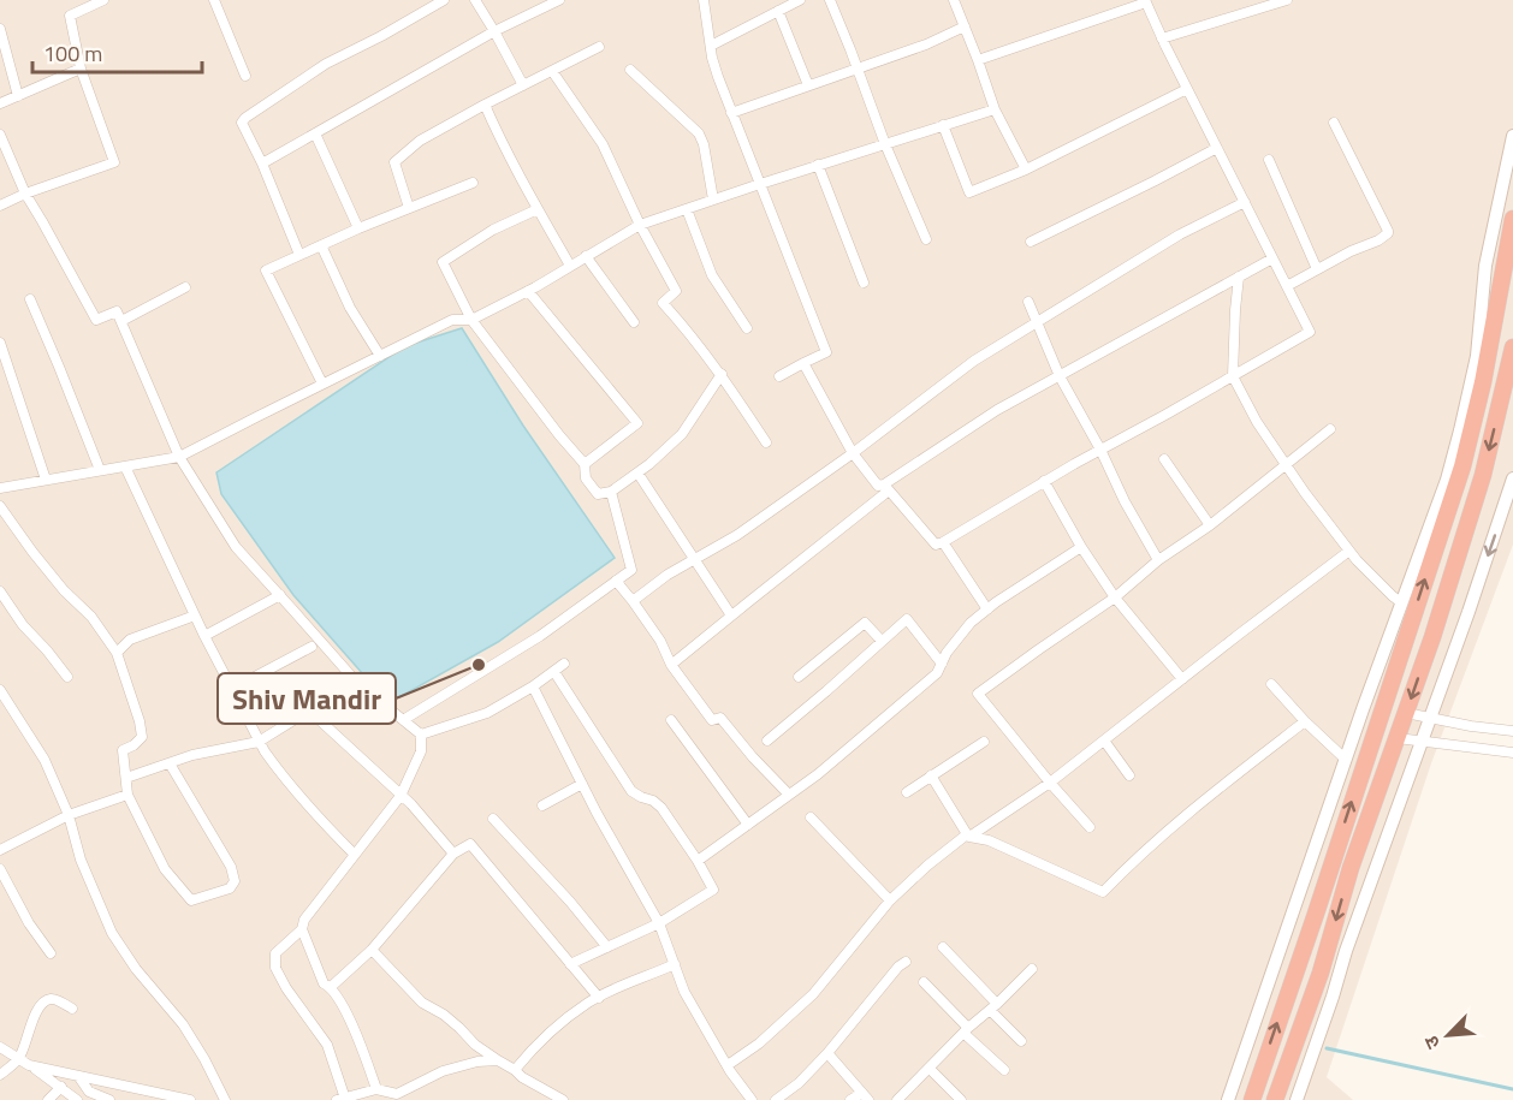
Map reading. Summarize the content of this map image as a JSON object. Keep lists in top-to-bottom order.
{
  "places": ["Shiv Mandir"],
  "scale_bar": "100 m",
  "north": "bottom left"
}
